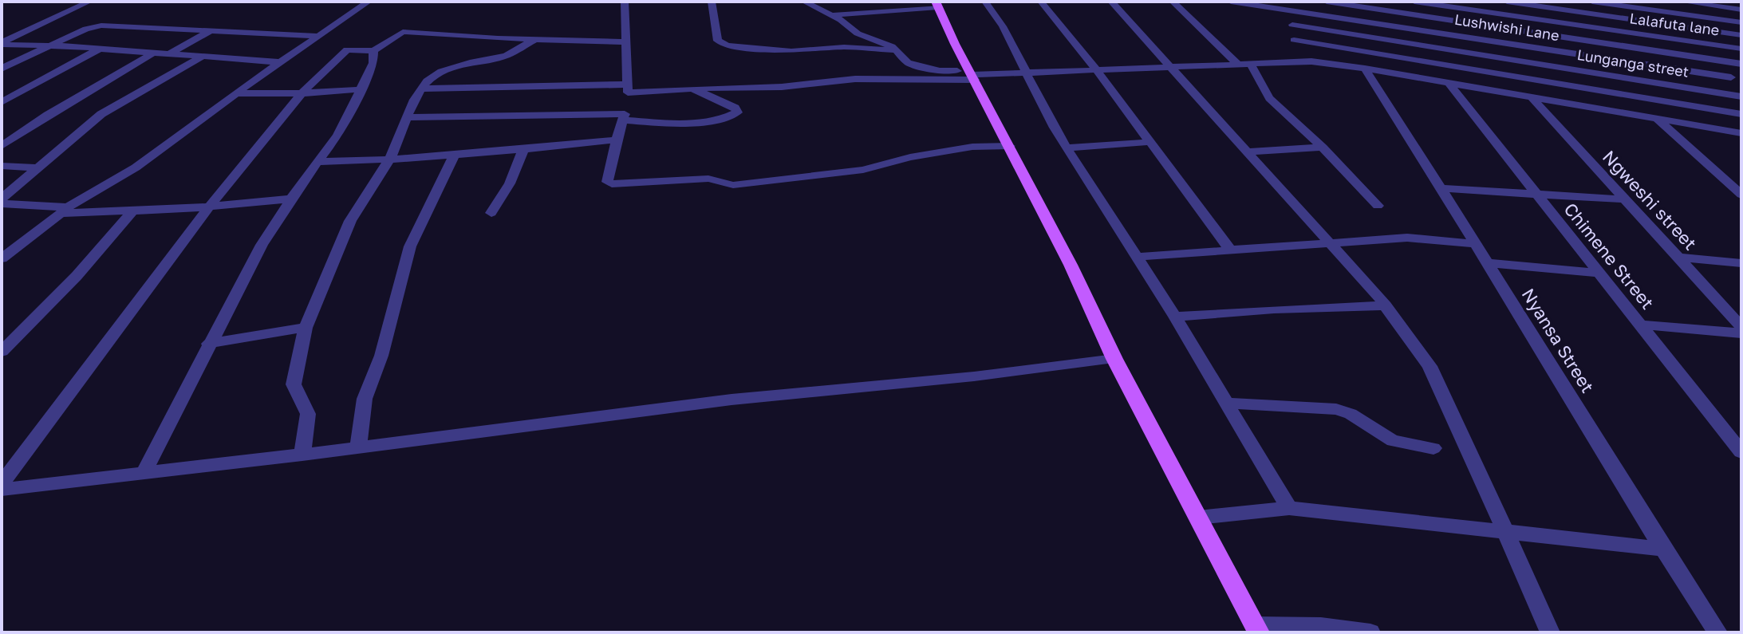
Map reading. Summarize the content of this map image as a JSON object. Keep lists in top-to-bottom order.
{
  "streets": {
    "street": [
      "Lalafuta lane",
      "Lushwishi Lane",
      "Lunganga street",
      "Ngweshi street",
      "Chimene Street",
      "Nyansa Street"
    ]
  }
}
